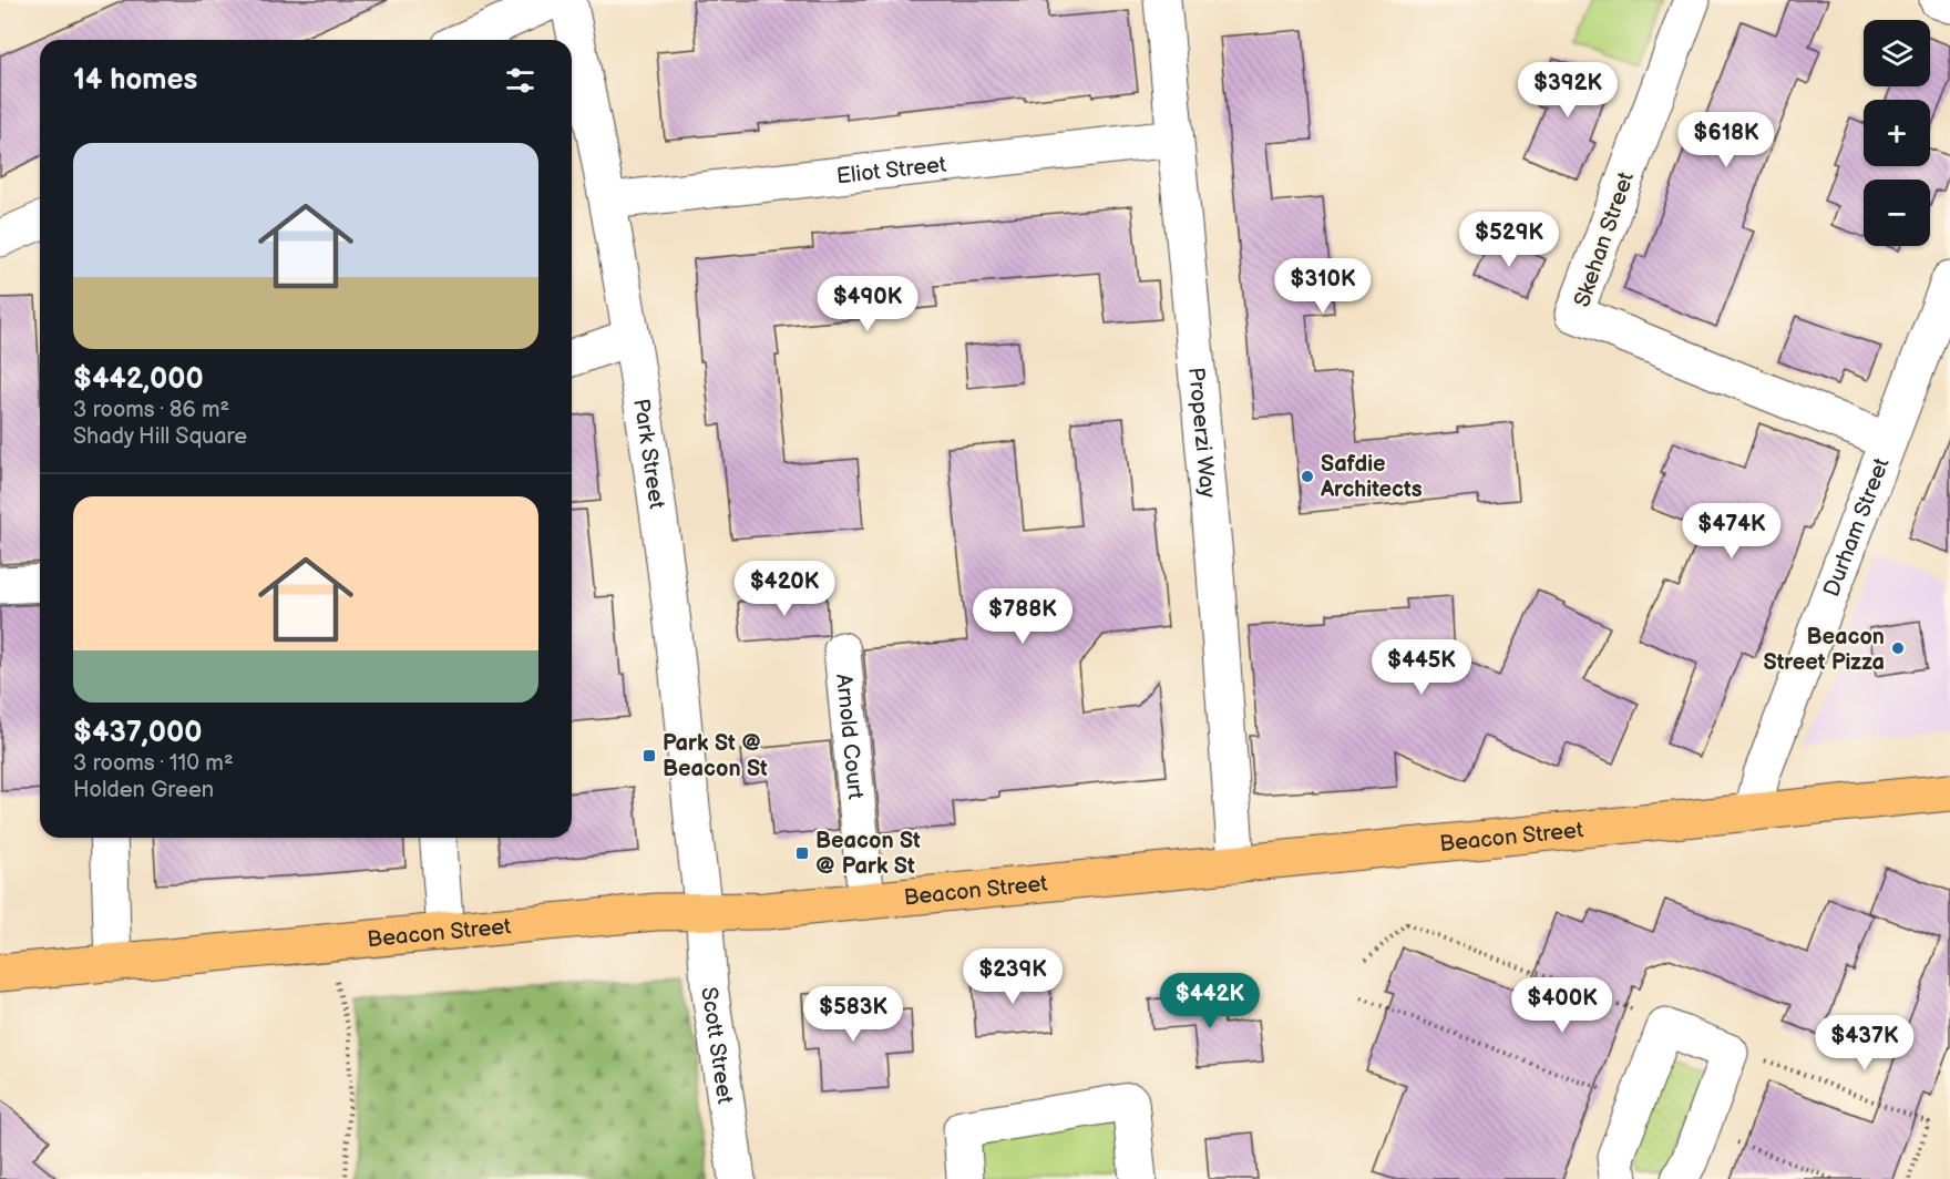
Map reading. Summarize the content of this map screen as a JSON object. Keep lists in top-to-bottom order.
{
  "streets": {
    "main road": ["Beacon Street"],
    "street": [
      "Eliot Street",
      "Skehan Street",
      "Properzi Way",
      "Park Street",
      "Durham Street",
      "Arnold Court",
      "Scott Street"
    ]
  },
  "crossings": [
    ["Eliot Street", "Properzi Way"],
    ["Eliot Street", "Park Street"],
    ["Skehan Street", "Durham Street"],
    ["Properzi Way", "Beacon Street"],
    ["Park Street", "Beacon Street"],
    ["Park Street", "Scott Street"],
    ["Durham Street", "Beacon Street"],
    ["Arnold Court", "Beacon Street"],
    ["Beacon Street", "Scott Street"]
  ],
  "places": {
    "other": ["Safdie Architects", "Beacon Street Pizza"],
    "transit": ["Park St @ Beacon St", "Beacon St @ Park St"]
  },
  "page": {
    "map_buttons": ["+", "−"],
    "heading": "14 homes",
    "price": [
      "$392K",
      "$618K",
      "$529K",
      "$310K",
      "$490K",
      "$474K",
      "$420K",
      "$788K",
      "$445K",
      "$239K",
      "$442K",
      "$400K",
      "$583K",
      "$437K"
    ],
    "list": [
      {
        "name": "$442,000",
        "note": "3 rooms · 86 m² · Shady Hill Square"
      },
      {
        "name": "$437,000",
        "note": "3 rooms · 110 m² · Holden Green"
      }
    ]
  }
}
